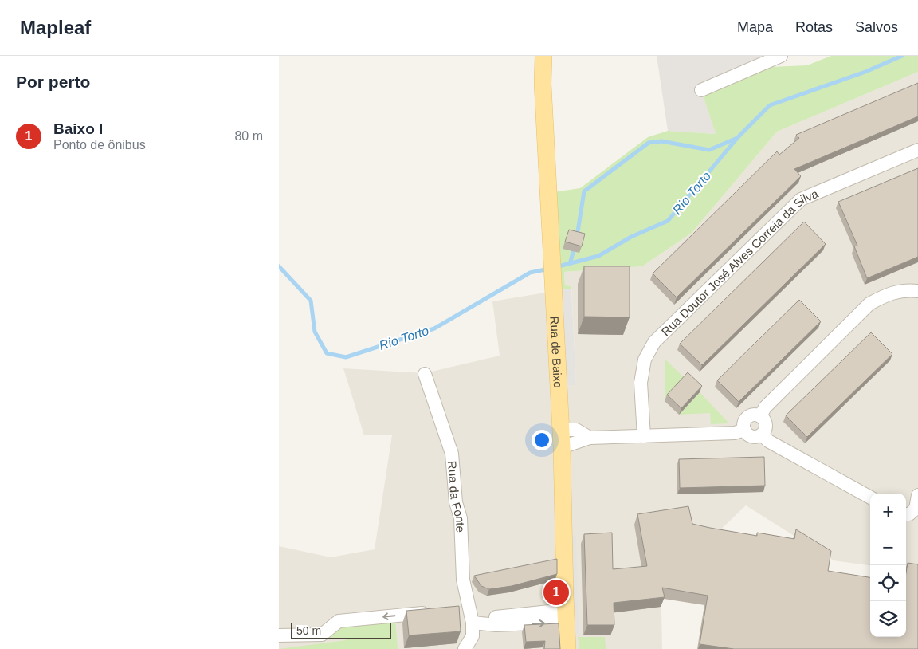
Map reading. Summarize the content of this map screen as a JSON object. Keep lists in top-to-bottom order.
{
  "streets": {
    "main road": ["Rua de Baixo"],
    "street": ["Rua Doutor José Alves Correia da Silva", "Rua da Fonte"]
  },
  "water": ["Rio Torto"],
  "scale_bar": "50 m",
  "page": {
    "header": "Mapleaf",
    "nav": ["Mapa", "Rotas", "Salvos"],
    "heading": "Por perto",
    "list": [
      {
        "mark": "1",
        "name": "Baixo I",
        "note": "Ponto de ônibus",
        "value": "80 m"
      }
    ],
    "map_buttons": ["+", "−"],
    "pins": "1",
    "scale": "50 m"
  }
}
